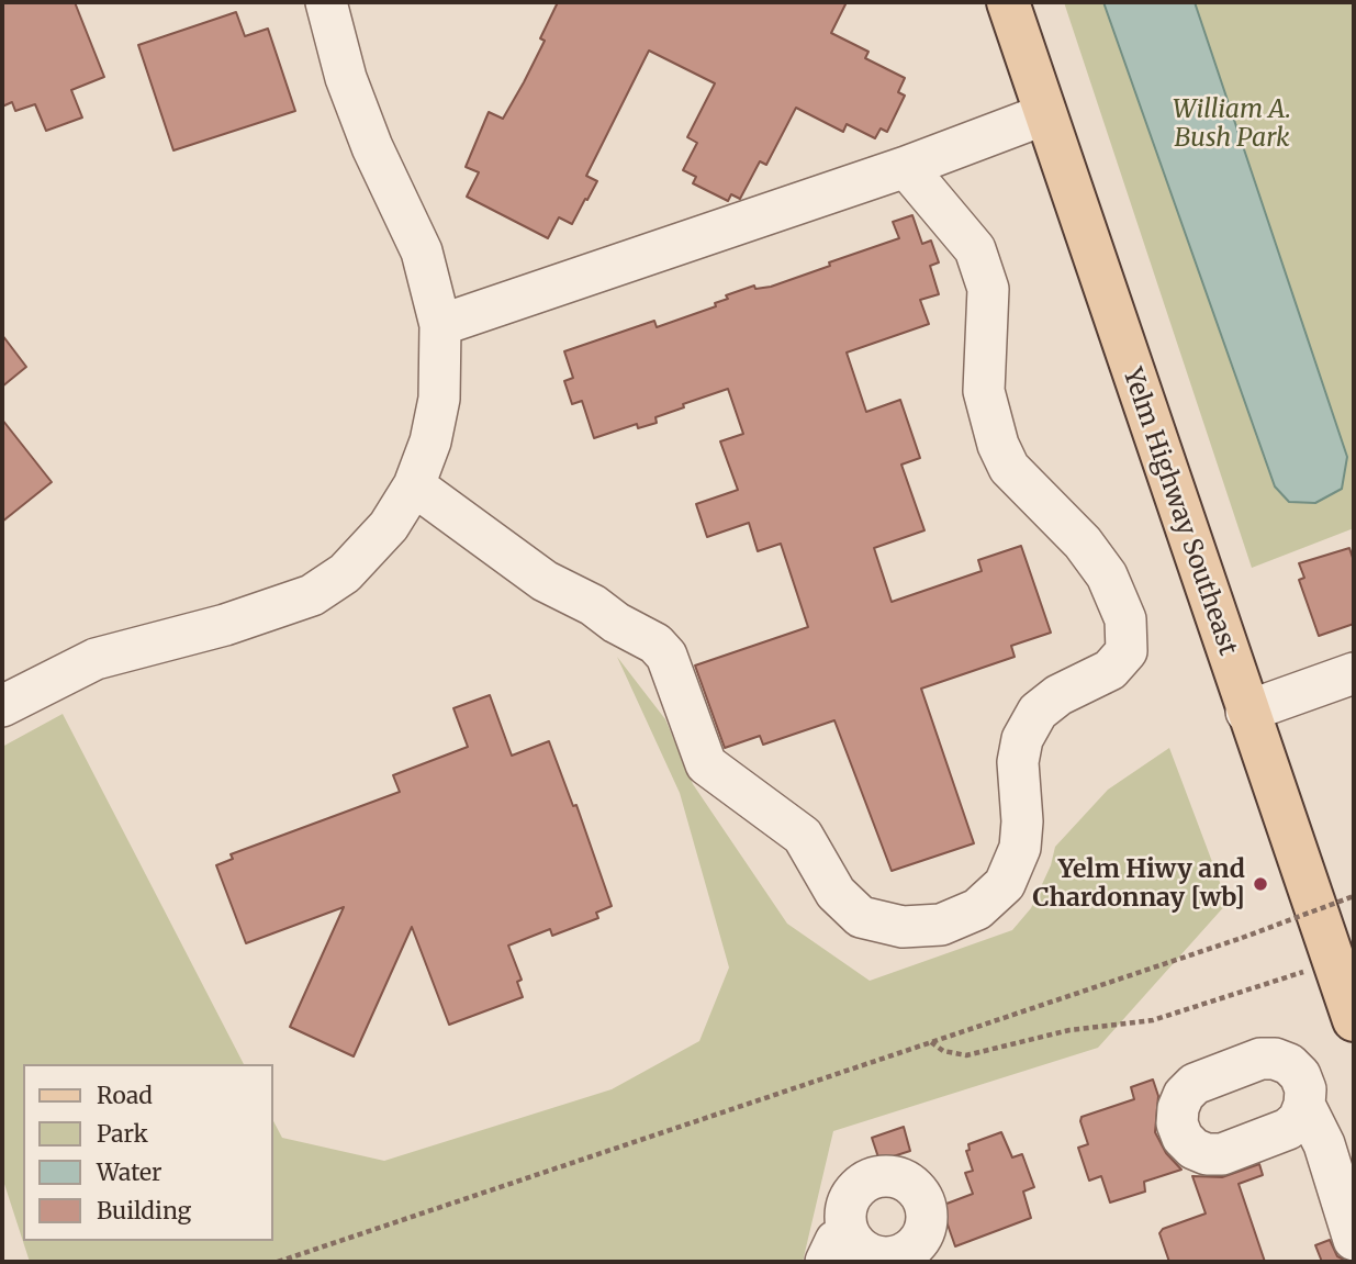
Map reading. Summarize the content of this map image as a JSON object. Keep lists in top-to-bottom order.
{
  "streets": {
    "main road": ["Yelm Highway Southeast"]
  },
  "parks": ["William A. Bush Park"],
  "places": ["Yelm Hiwy and Chardonnay [wb]"],
  "legend": [
    "Road",
    "Park",
    "Water",
    "Building"
  ]
}
